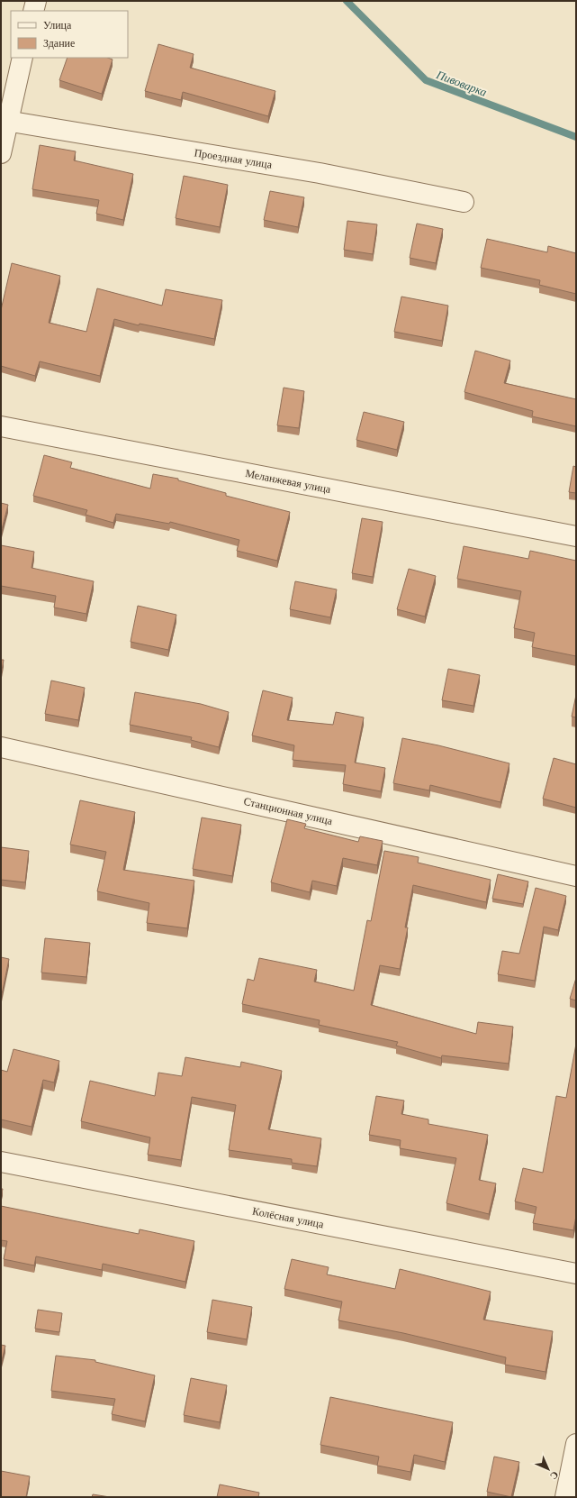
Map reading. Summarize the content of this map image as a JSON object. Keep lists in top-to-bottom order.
{
  "streets": {
    "street": [
      "Проездная улица",
      "Меланжевая улица",
      "Станционная улица",
      "Колёсная улица"
    ]
  },
  "water": ["Пивоварка"],
  "legend": ["Улица", "Здание"],
  "north": "bottom right"
}
